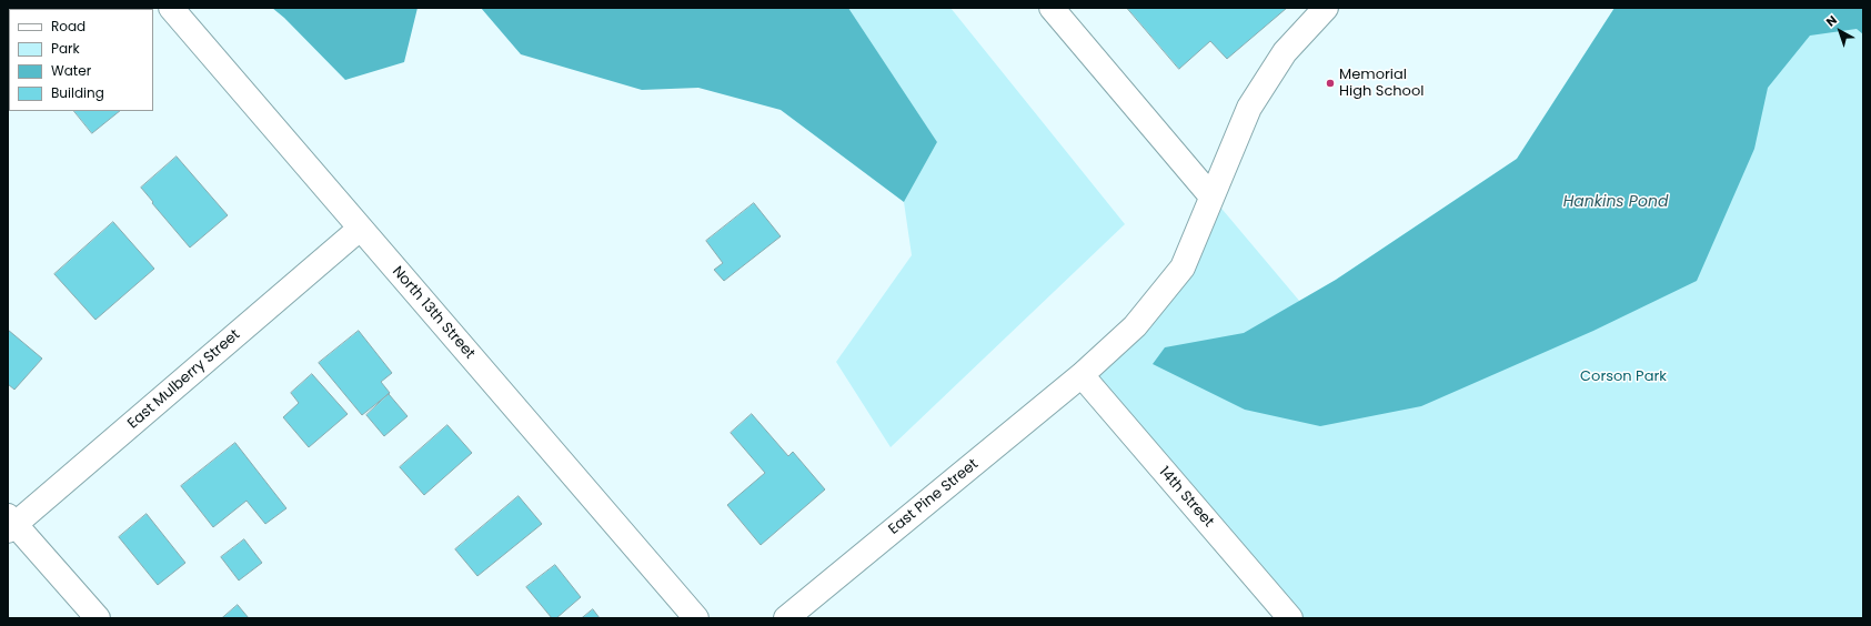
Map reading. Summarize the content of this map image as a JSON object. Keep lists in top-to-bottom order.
{
  "streets": {
    "street": [
      "North 13th Street",
      "East Mulberry Street",
      "East Pine Street",
      "14th Street"
    ]
  },
  "crossings": [
    ["North 13th Street", "East Mulberry Street"],
    ["East Pine Street", "14th Street"]
  ],
  "water": ["Hankins Pond"],
  "parks": ["Corson Park"],
  "places": ["Memorial High School"],
  "legend": [
    "Road",
    "Park",
    "Water",
    "Building"
  ],
  "north": "top left"
}
